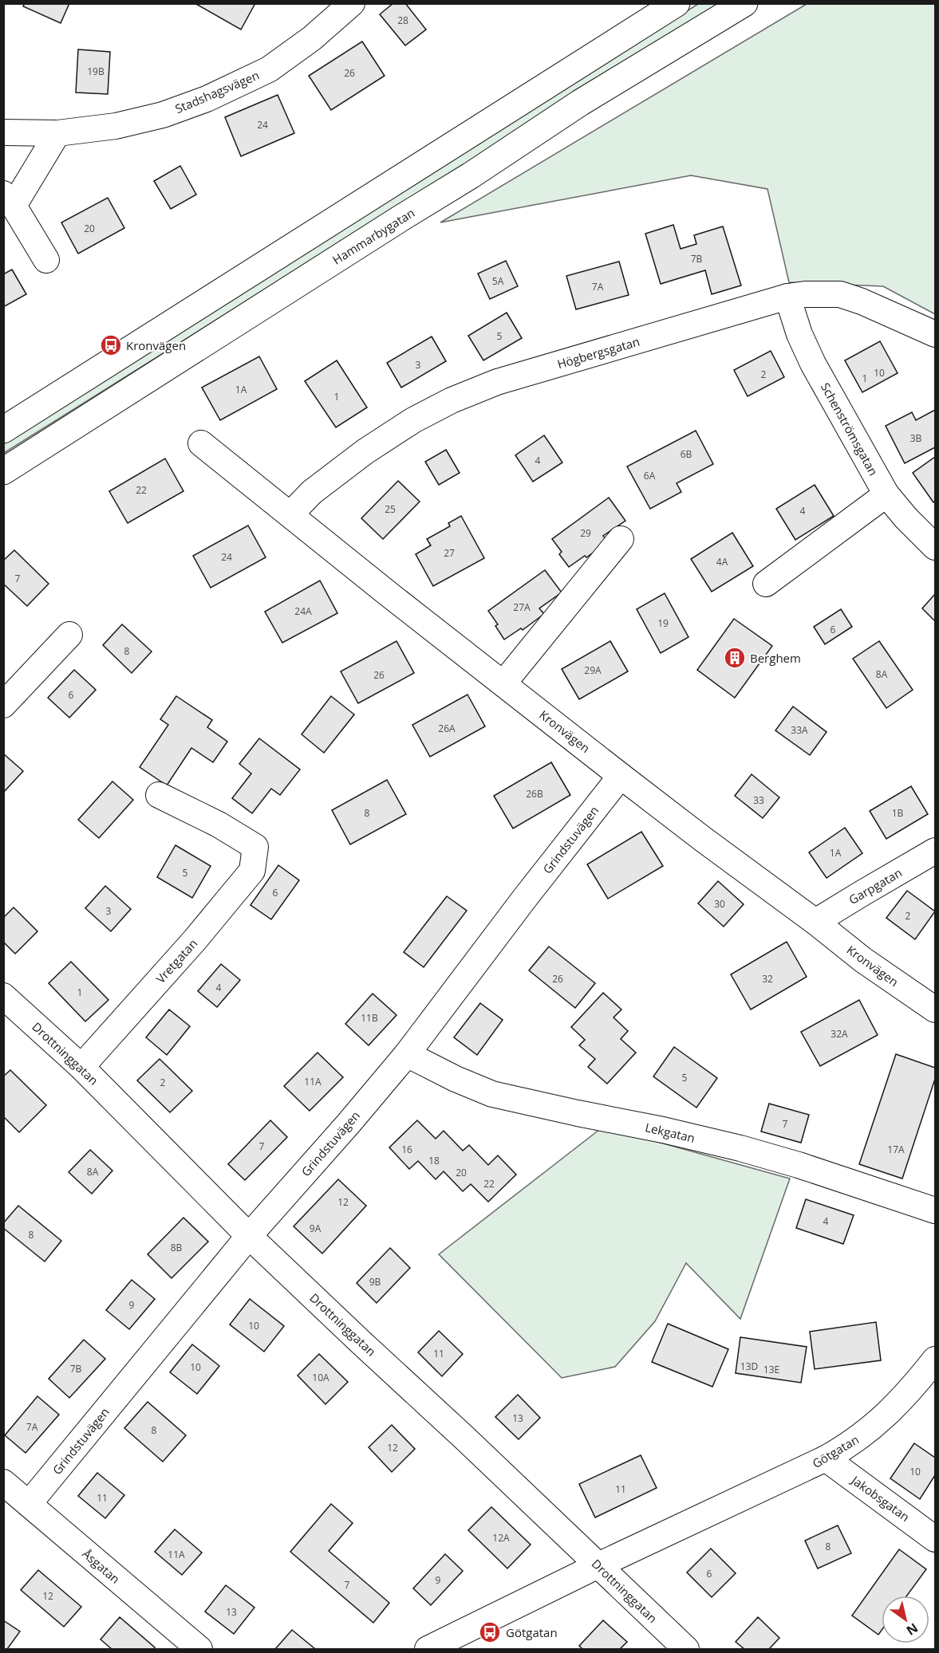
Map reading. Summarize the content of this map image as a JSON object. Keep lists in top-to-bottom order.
{
  "streets": {
    "main road": ["Hammarbygatan"],
    "street": [
      "Stadshagsvägen",
      "Högbergsgatan",
      "Schenströmsgatan",
      "Kronvägen",
      "Grindstuvägen",
      "Garpgatan",
      "Vretgatan",
      "Drottninggatan",
      "Lekgatan",
      "Götgatan",
      "Jakobsgatan",
      "Åsgatan"
    ]
  },
  "crossings": [
    ["Högbergsgatan", "Schenströmsgatan"],
    ["Högbergsgatan", "Kronvägen"],
    ["Kronvägen", "Grindstuvägen"],
    ["Kronvägen", "Garpgatan"],
    ["Grindstuvägen", "Drottninggatan"],
    ["Grindstuvägen", "Lekgatan"],
    ["Grindstuvägen", "Åsgatan"],
    ["Vretgatan", "Drottninggatan"],
    ["Drottninggatan", "Götgatan"],
    ["Götgatan", "Jakobsgatan"]
  ],
  "places": {
    "bus stop": ["Kronvägen", "Götgatan"],
    "building": ["Berghem"]
  },
  "house_numbers": [
    "28",
    "19B",
    "26",
    "24",
    "20",
    "7B",
    "5A",
    "7A",
    "5",
    "3",
    "10",
    "2",
    "1",
    "1A",
    "1",
    "3B",
    "6B",
    "4",
    "6A",
    "22",
    "25",
    "4",
    "29",
    "27",
    "24",
    "4A",
    "7",
    "27A",
    "24A",
    "19",
    "6",
    "8",
    "29A",
    "8A",
    "26",
    "6",
    "26A",
    "33A",
    "26B",
    "33",
    "8",
    "1B",
    "1A",
    "5",
    "6",
    "30",
    "3",
    "2",
    "26",
    "32",
    "4",
    "1",
    "11B",
    "32A",
    "5",
    "11A",
    "2",
    "7",
    "7",
    "16",
    "17A",
    "18",
    "8A",
    "20",
    "22",
    "12",
    "4",
    "9A",
    "8",
    "8B",
    "9B",
    "9",
    "10",
    "11",
    "13D",
    "10",
    "7B",
    "13E",
    "10A",
    "13",
    "7A",
    "8",
    "12",
    "10",
    "11",
    "11",
    "12A",
    "8",
    "11A",
    "6",
    "9",
    "7",
    "12",
    "13"
  ],
  "north": "bottom right"
}
